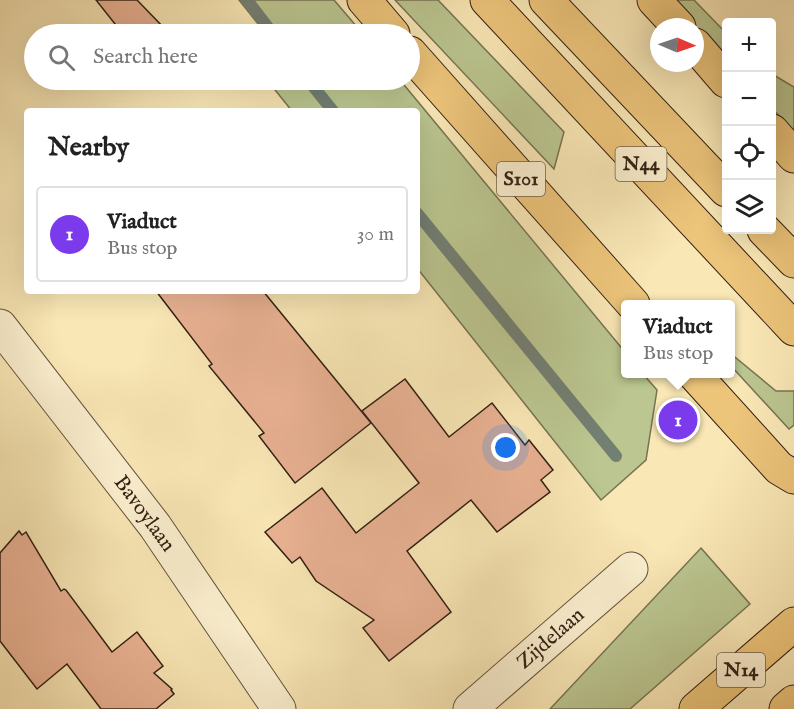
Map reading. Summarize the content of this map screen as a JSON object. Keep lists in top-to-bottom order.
{
  "streets": {
    "main road": ["N44", "S101", "N14"],
    "street": ["Bavoylaan", "Zijdelaan"]
  },
  "north": "right",
  "page": {
    "map_buttons": ["+", "−"],
    "search": "Search here",
    "heading": "Nearby",
    "list": [
      {
        "mark": "1",
        "name": "Viaduct",
        "note": "Bus stop",
        "value": "30 m"
      }
    ],
    "popup": ["Viaduct", "Bus stop"],
    "pins": "1"
  }
}
